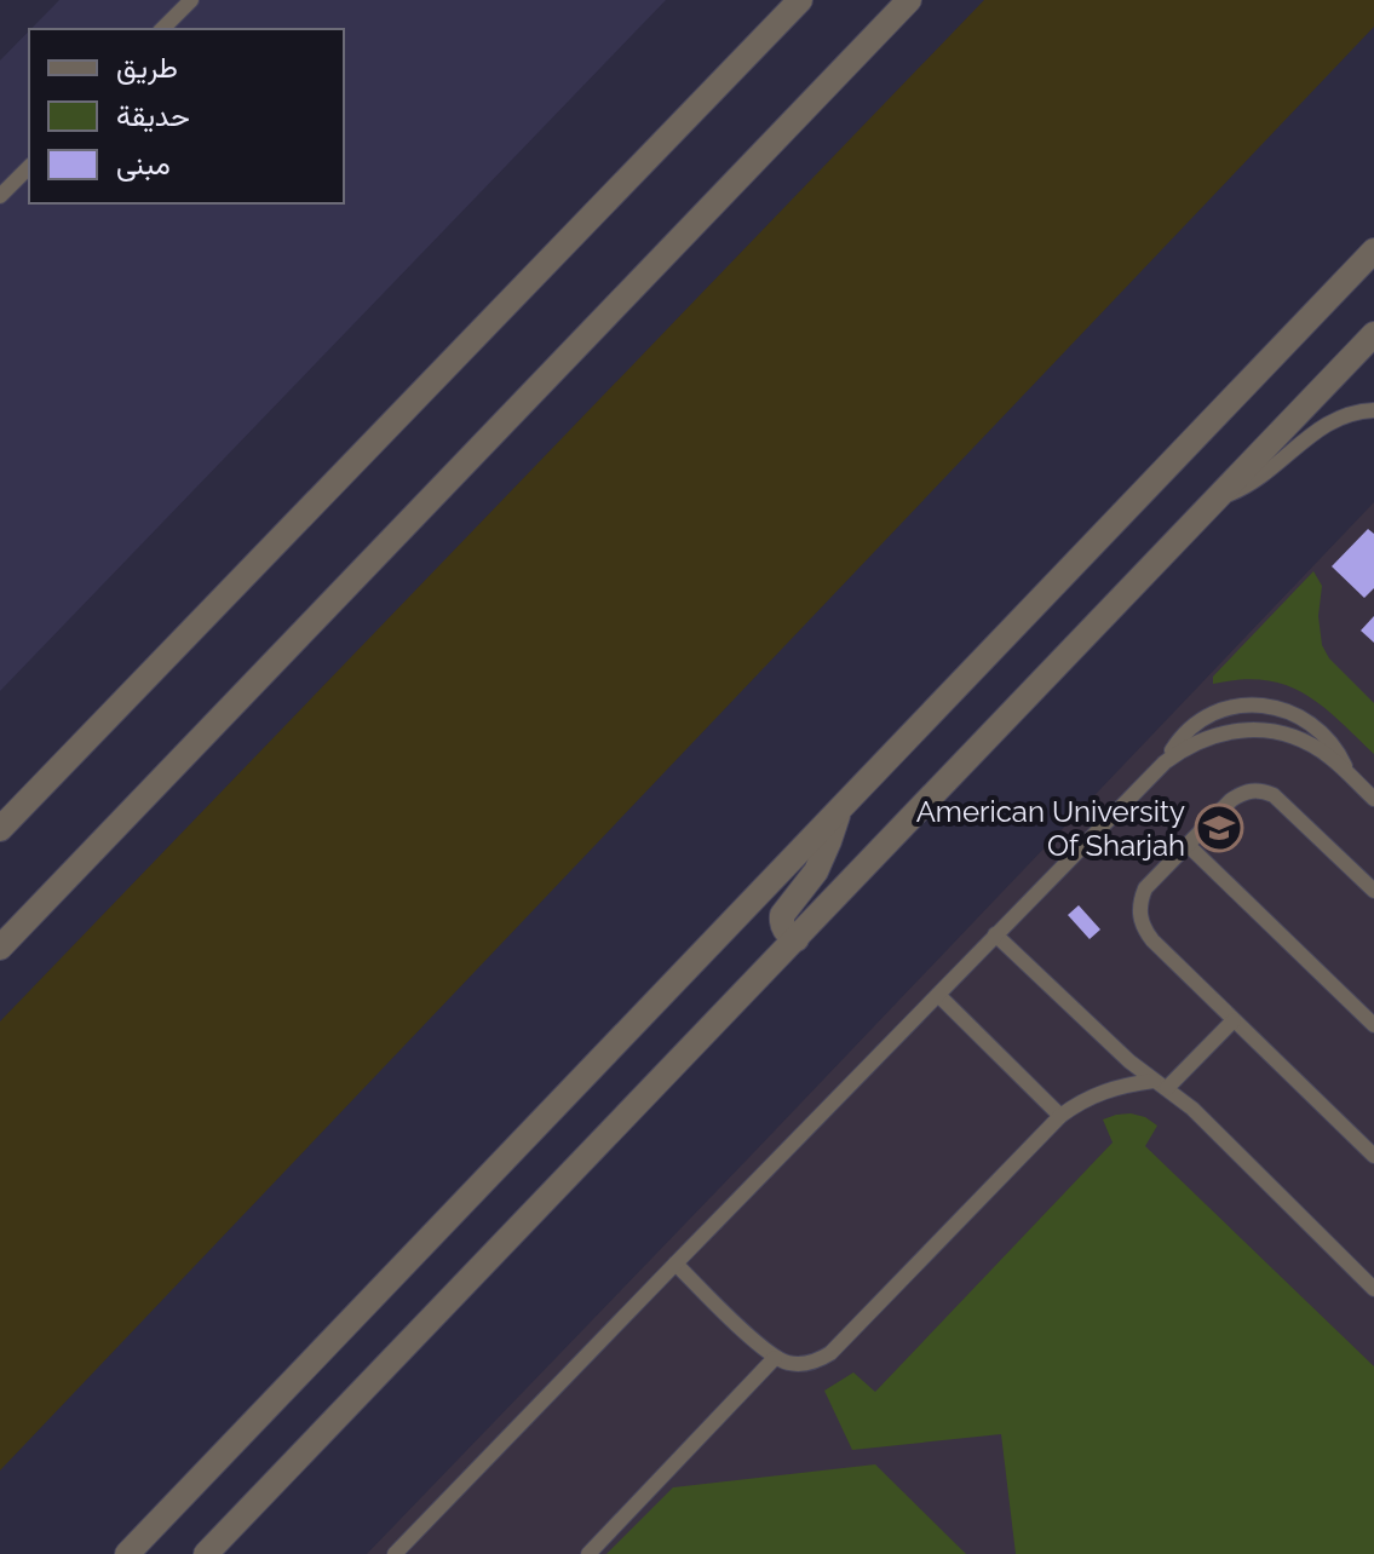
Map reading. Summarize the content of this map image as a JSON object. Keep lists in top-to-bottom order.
{
  "places": {
    "school or university": ["American University Of Sharjah"]
  },
  "legend": ["طريق", "حديقة", "مبنى"]
}
